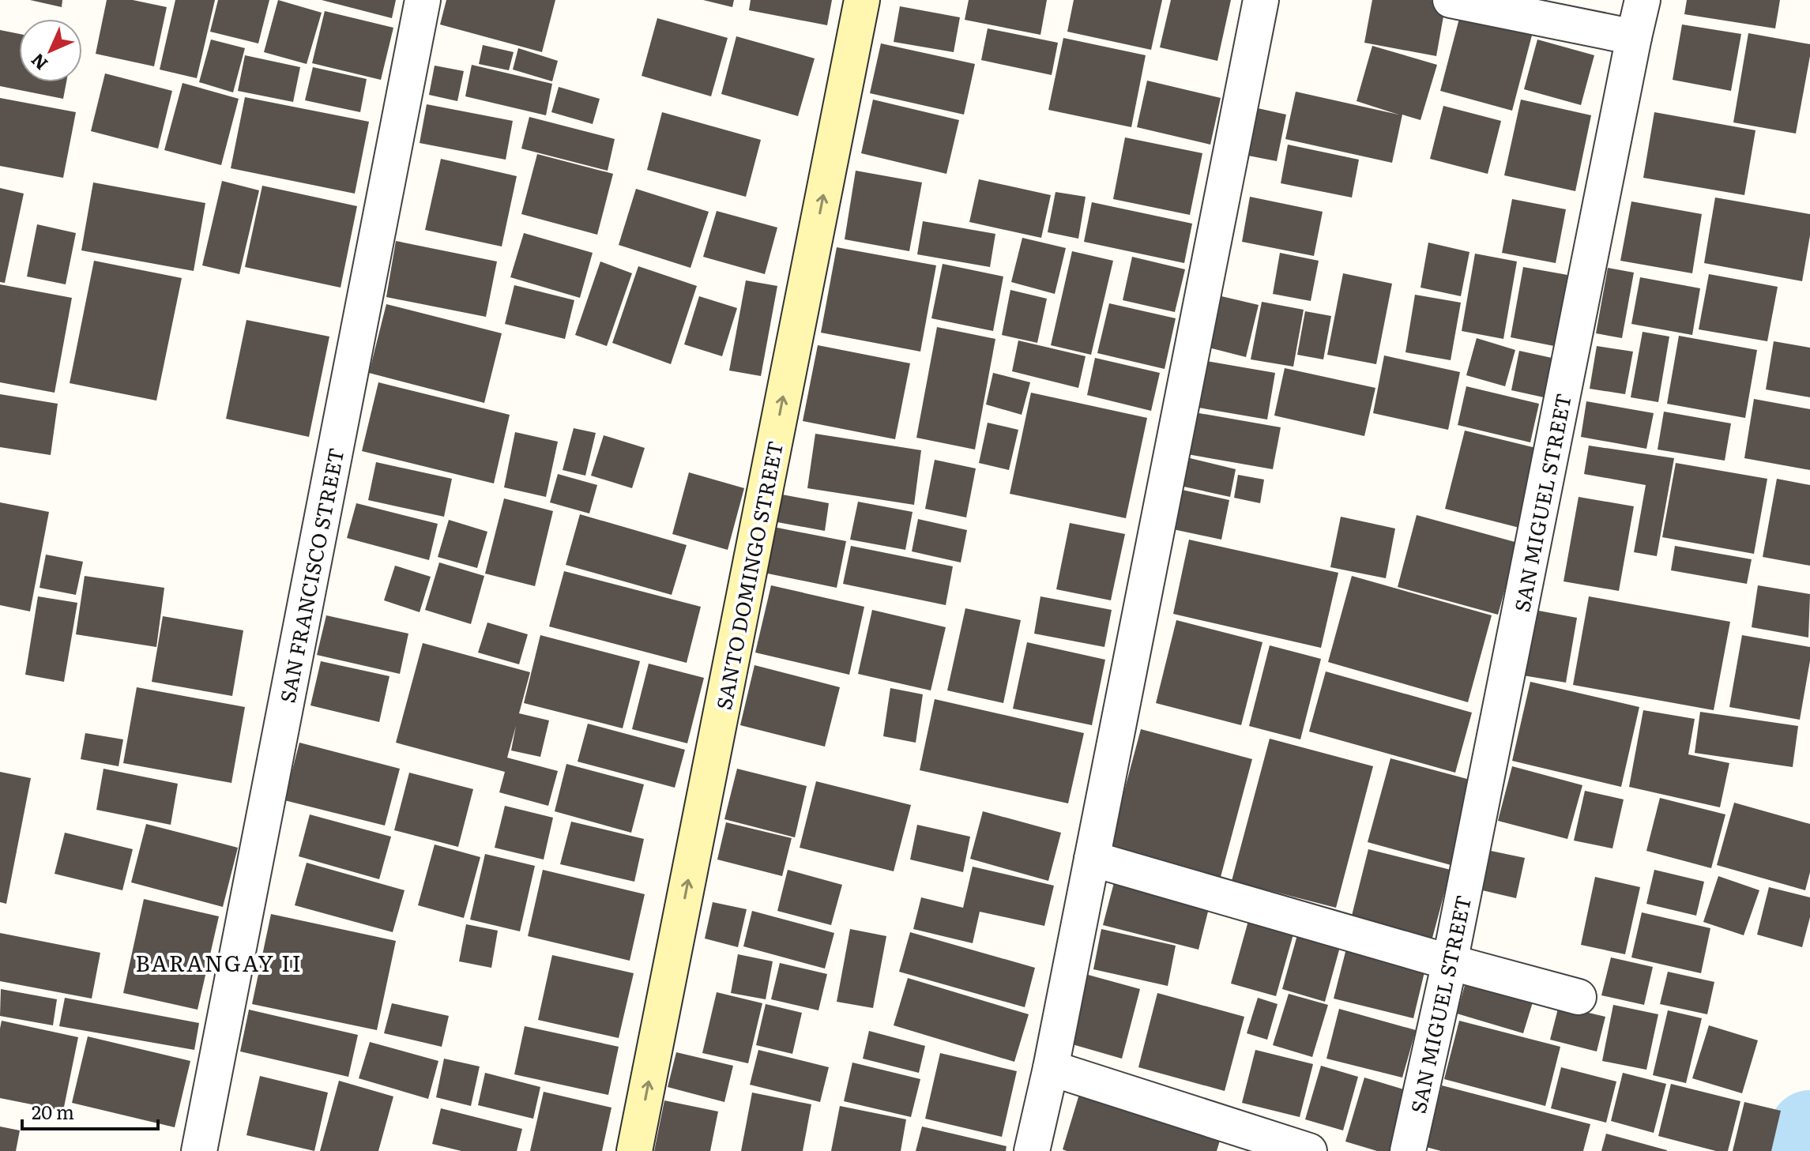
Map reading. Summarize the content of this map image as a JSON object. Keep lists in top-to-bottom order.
{
  "streets": {
    "main road": ["SANTO DOMINGO STREET"],
    "street": ["SAN MIGUEL STREET", "SAN FRANCISCO STREET"]
  },
  "one_way": ["SANTO DOMINGO STREET"],
  "districts": ["BARANGAY II"],
  "scale_bar": "20 m",
  "north": "bottom left"
}
